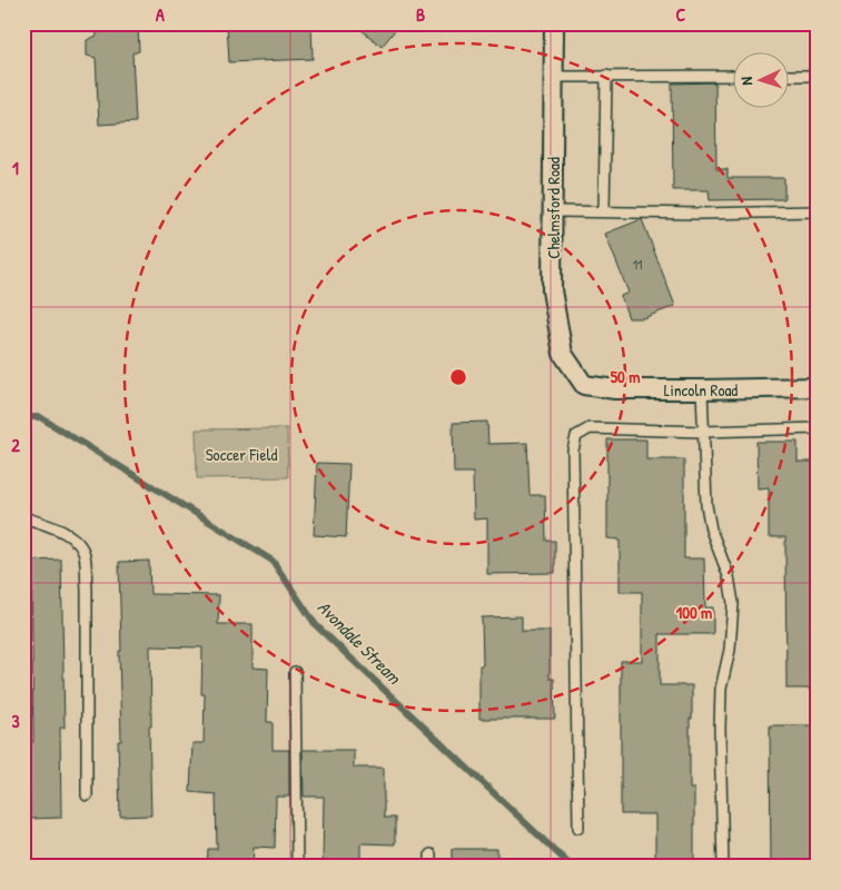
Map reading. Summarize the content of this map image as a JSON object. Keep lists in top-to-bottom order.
{
  "streets": {
    "street": ["Chelmsford Road", "Lincoln Road"]
  },
  "crossings": [
    ["Chelmsford Road", "Lincoln Road"]
  ],
  "water": ["Avondale Stream"],
  "parks": ["Soccer Field"],
  "house_numbers": ["11"],
  "north": "left",
  "grid": {
    "columns": ["A", "B", "C"],
    "rows": ["1", "2", "3"]
  },
  "rings": ["50 m", "100 m"]
}
